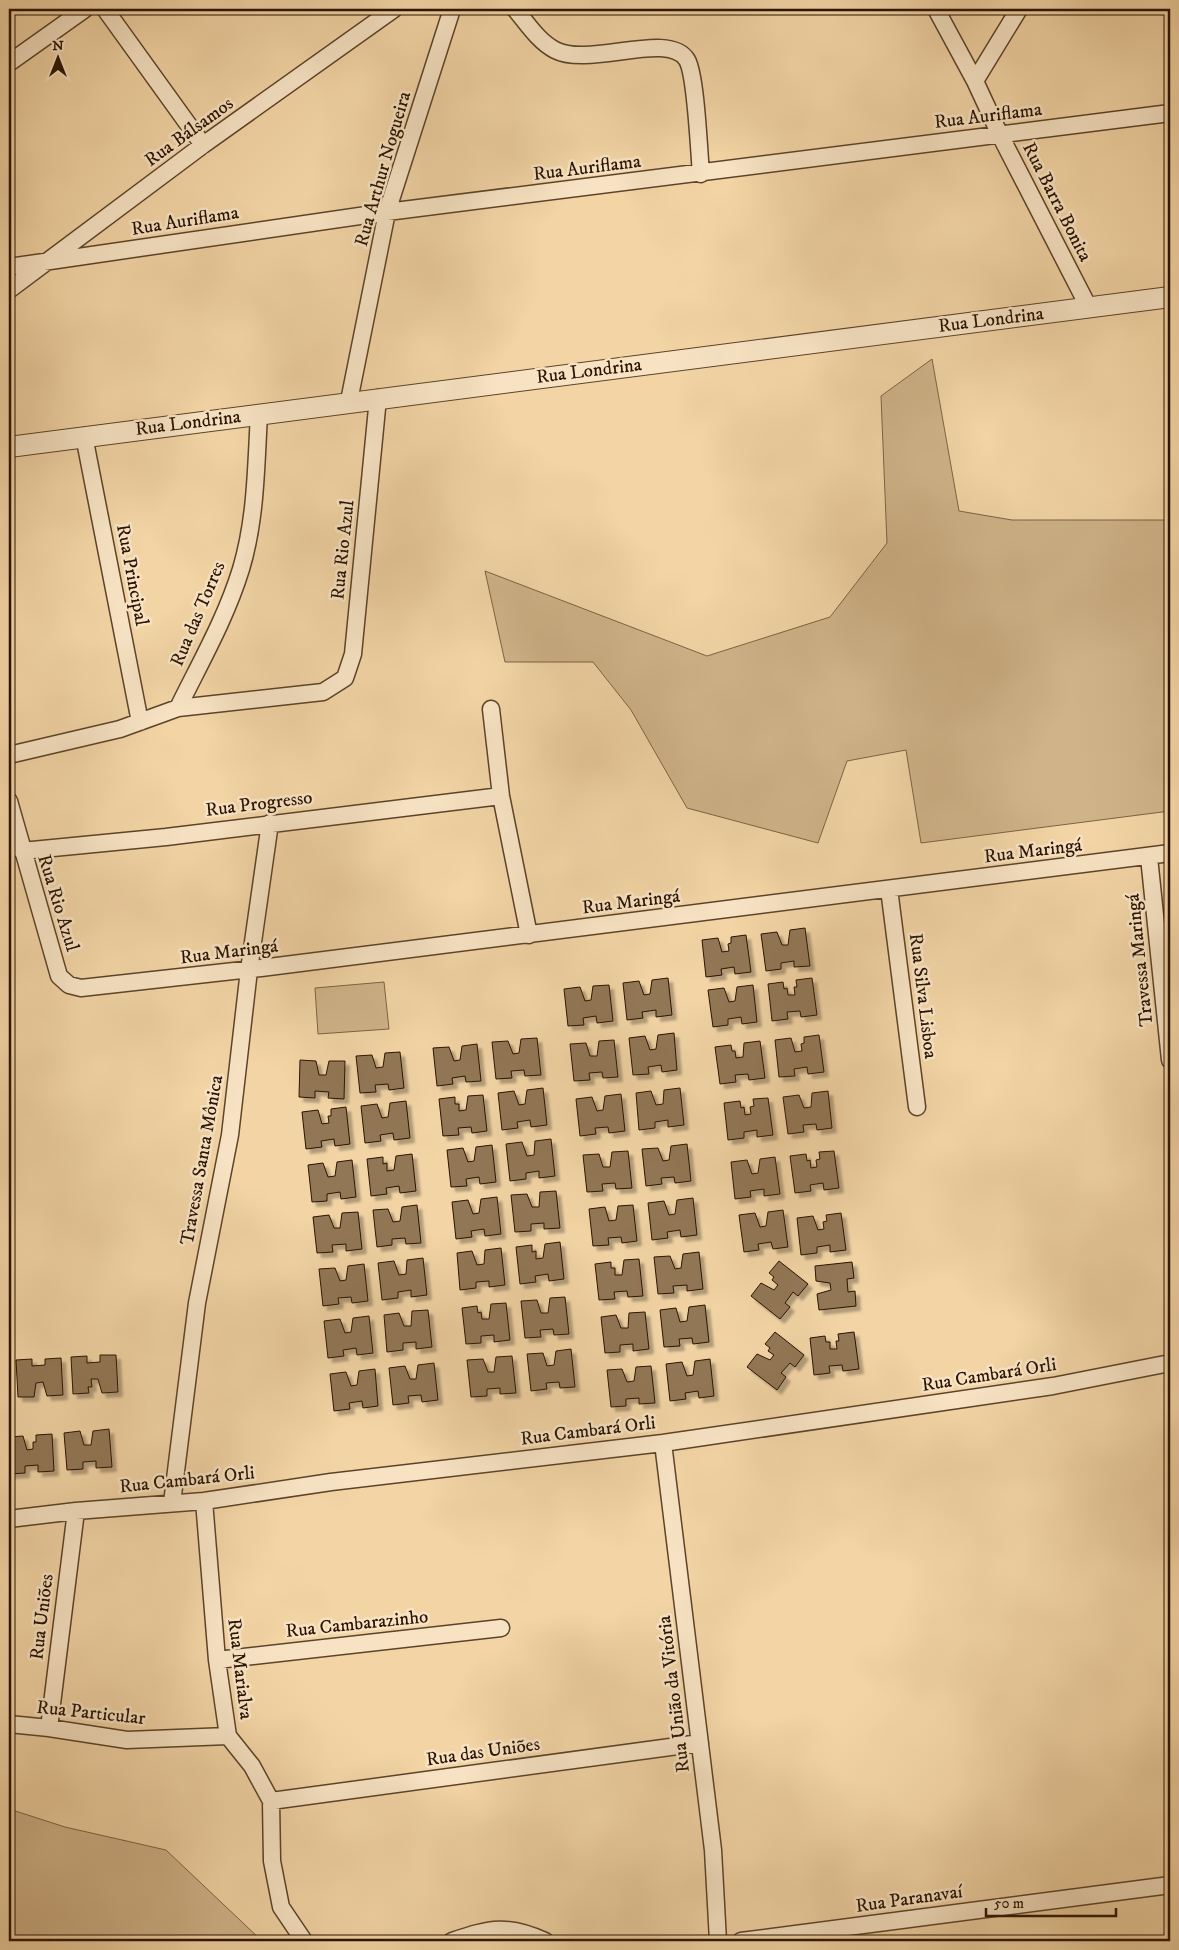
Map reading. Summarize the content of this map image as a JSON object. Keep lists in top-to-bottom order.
{
  "streets": {
    "street": [
      "Rua Auriflama",
      "Rua Bálsamos",
      "Rua Arthur Nogueira",
      "Rua Barra Bonita",
      "Rua Londrina",
      "Rua Rio Azul",
      "Rua Principal",
      "Rua das Torres",
      "Rua Progresso",
      "Rua Maringá",
      "Travessa Maringá",
      "Rua Silva Lisboa",
      "Travessa Santa Mônica",
      "Rua Cambará Orli",
      "Rua Uniões",
      "Rua Cambarazinho",
      "Rua Marialva",
      "Rua União da Vitória",
      "Rua Particular",
      "Rua das Uniões",
      "Rua Paranavaí"
    ]
  },
  "crossings": [
    ["Rua Auriflama", "Rua Bálsamos"],
    ["Rua Auriflama", "Rua Arthur Nogueira"],
    ["Rua Auriflama", "Rua Barra Bonita"],
    ["Rua Arthur Nogueira", "Rua Londrina"],
    ["Rua Barra Bonita", "Rua Londrina"],
    ["Rua Londrina", "Rua Rio Azul"],
    ["Rua Londrina", "Rua Principal"],
    ["Rua Londrina", "Rua das Torres"],
    ["Rua Rio Azul", "Rua das Torres"],
    ["Rua Rio Azul", "Rua Progresso"],
    ["Rua Rio Azul", "Rua Maringá"],
    ["Rua Progresso", "Travessa Santa Mônica"],
    ["Rua Maringá", "Travessa Maringá"],
    ["Rua Maringá", "Rua Silva Lisboa"],
    ["Rua Maringá", "Travessa Santa Mônica"],
    ["Travessa Santa Mônica", "Rua Cambará Orli"],
    ["Rua Cambará Orli", "Rua Uniões"],
    ["Rua Cambará Orli", "Rua Marialva"],
    ["Rua Cambará Orli", "Rua União da Vitória"],
    ["Rua Uniões", "Rua Particular"],
    ["Rua Cambarazinho", "Rua Marialva"],
    ["Rua Marialva", "Rua Particular"],
    ["Rua Marialva", "Rua das Uniões"],
    ["Rua União da Vitória", "Rua das Uniões"]
  ],
  "scale_bar": "50 m",
  "north": "top"
}
